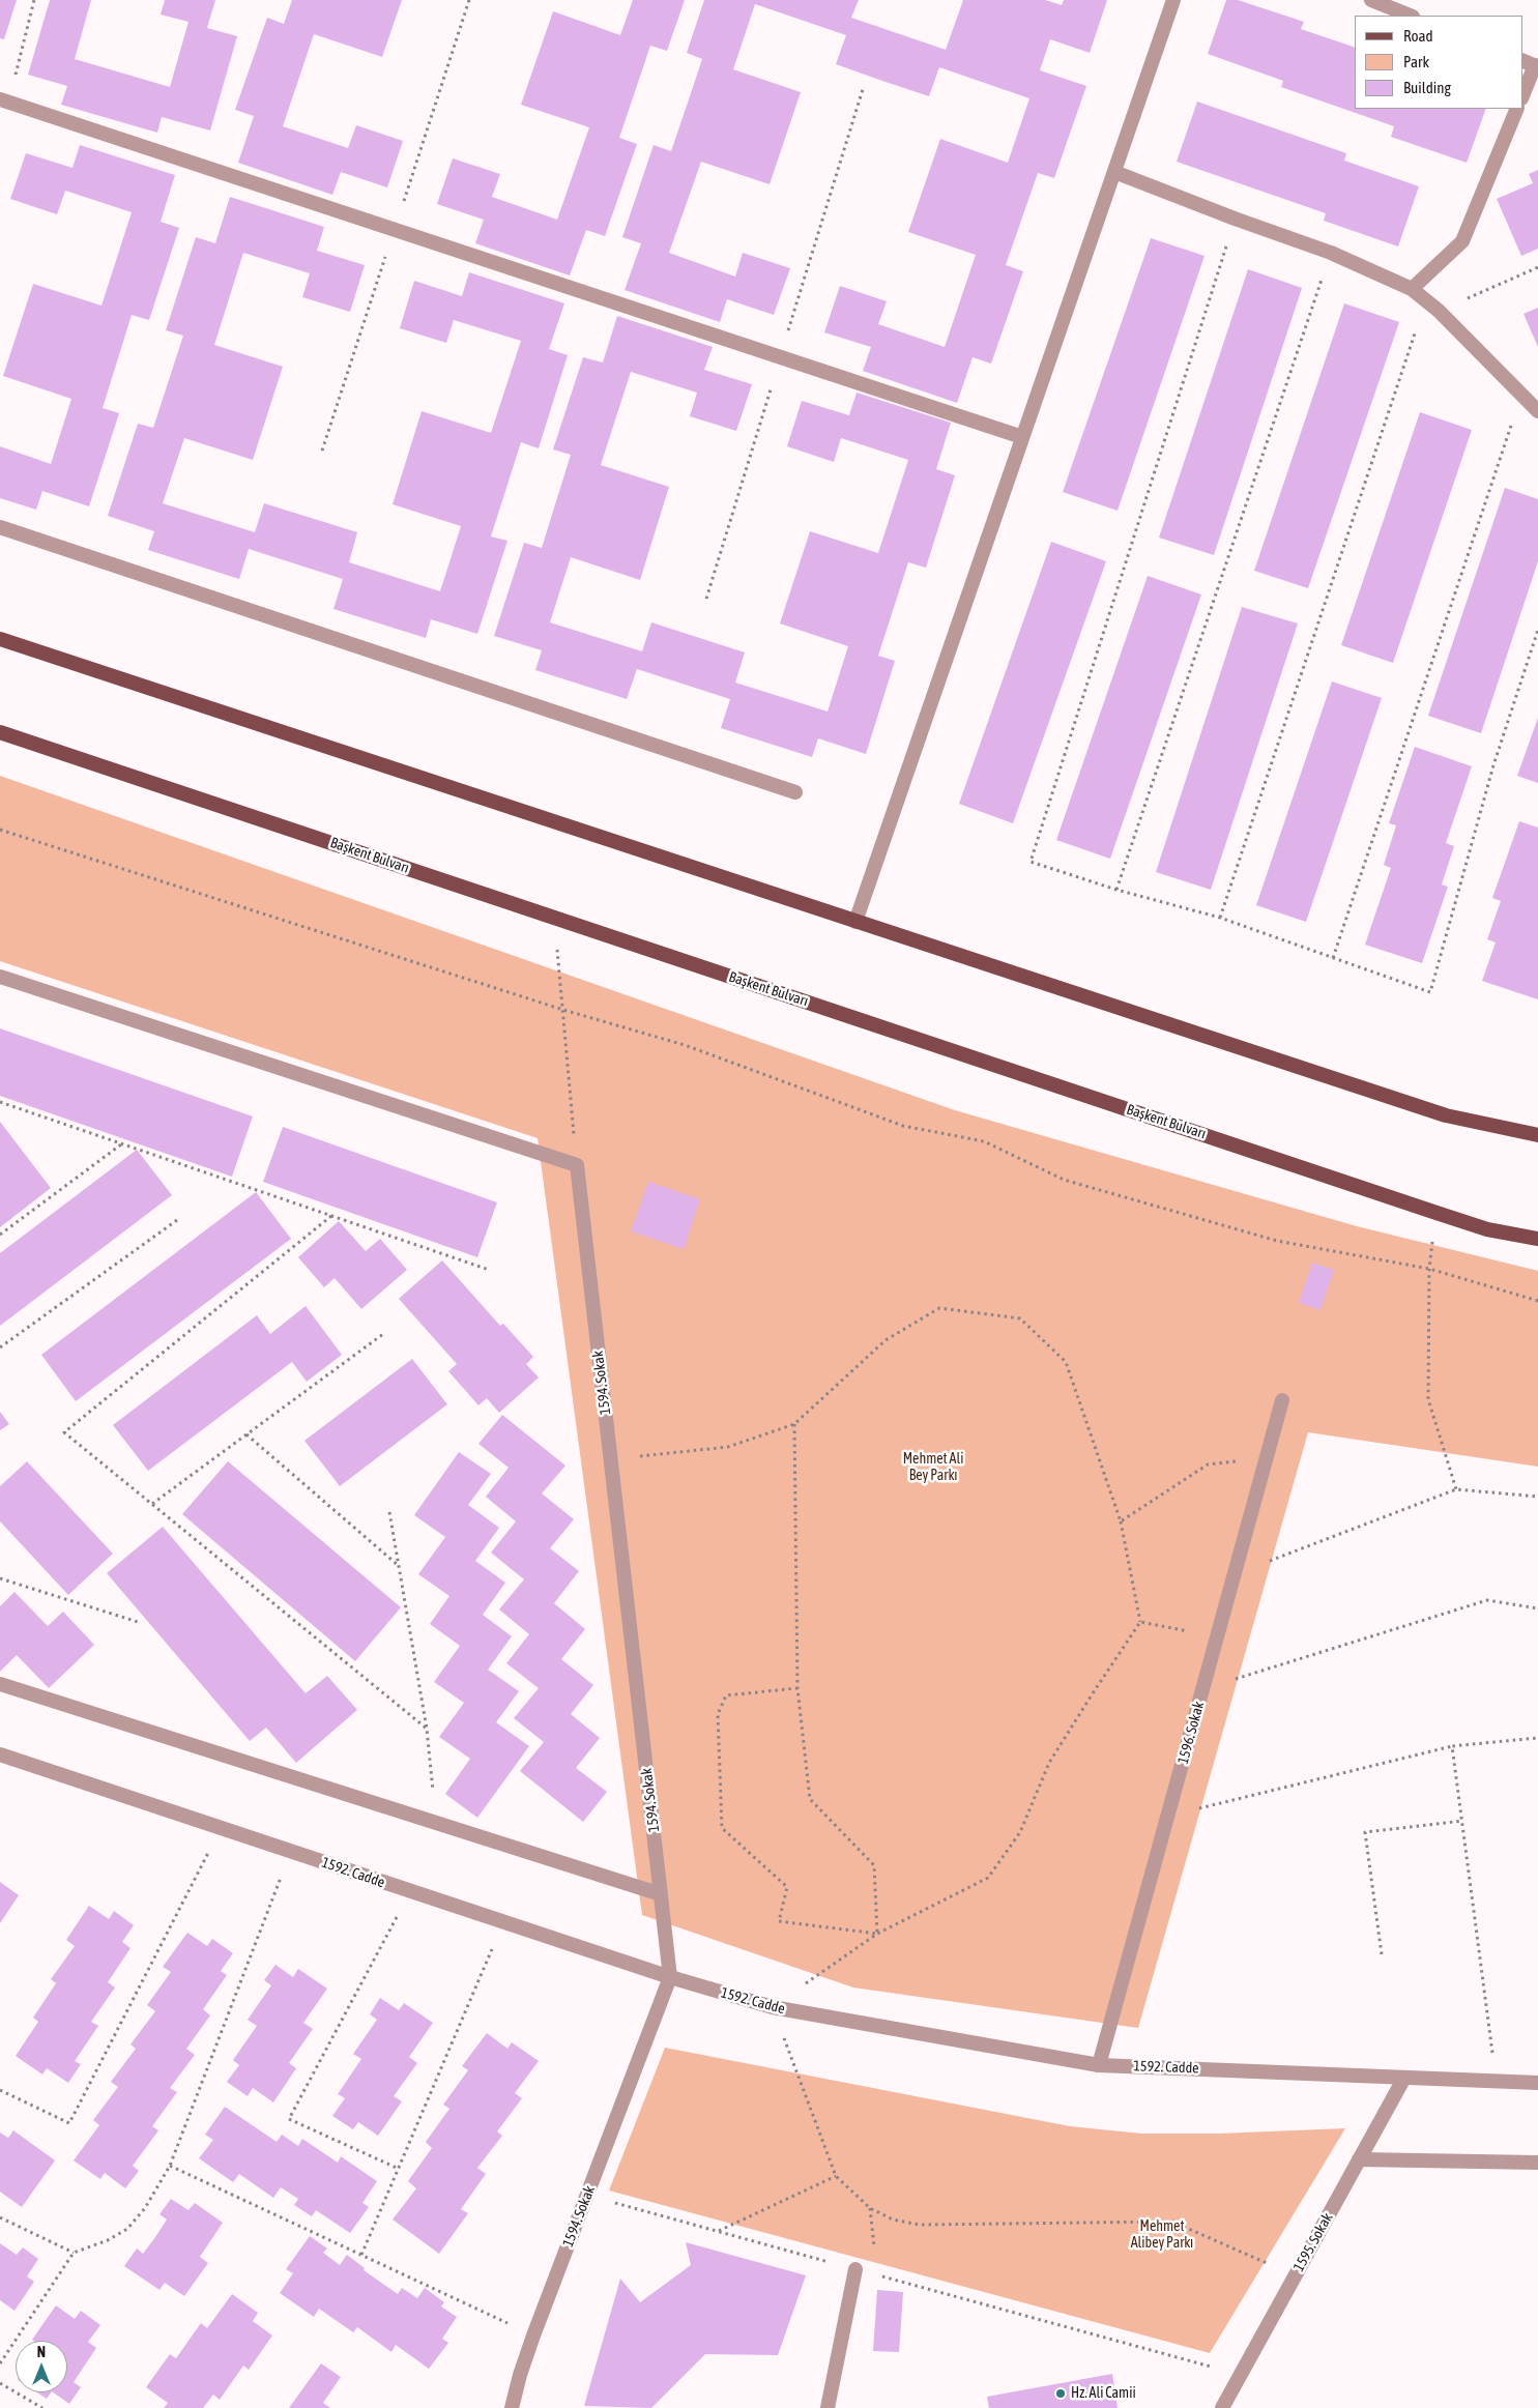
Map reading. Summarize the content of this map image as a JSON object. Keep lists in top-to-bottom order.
{
  "streets": {
    "main road": ["Başkent Bulvarı"],
    "street": [
      "1594. Sokak",
      "1596. Sokak",
      "1592. Cadde",
      "1595. Sokak"
    ]
  },
  "crossings": [
    ["1594. Sokak", "1592. Cadde"],
    ["1596. Sokak", "1592. Cadde"],
    ["1592. Cadde", "1595. Sokak"]
  ],
  "parks": ["Mehmet Ali Bey Parkı", "Mehmet Alibey Parkı"],
  "places": ["Hz. Ali Camii"],
  "legend": ["Road", "Park", "Building"],
  "north": "top"
}
